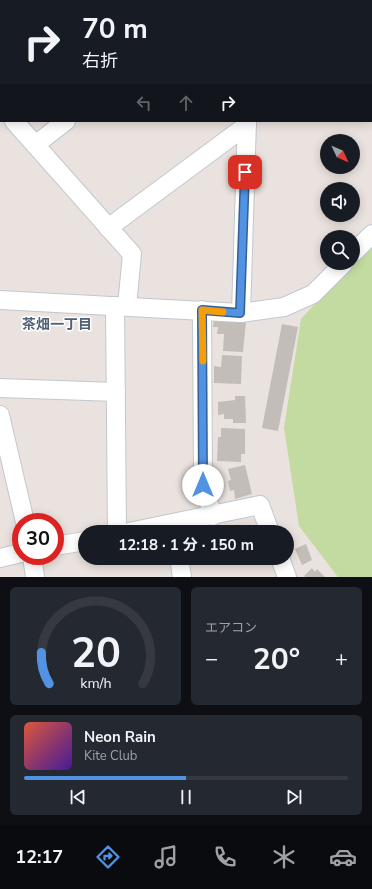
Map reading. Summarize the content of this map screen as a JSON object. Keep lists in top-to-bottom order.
{
  "districts": ["茶畑一丁目"],
  "north": "bottom right",
  "page": {
    "turn": ["70 m", "右折"],
    "limit": "30",
    "trip": "12:18 · 1 分 · 150 m",
    "tile": "エアコン",
    "heat": ["−", "20°", "+"],
    "song": ["Neon Rain", "Kite Club"],
    "tabs": "12:17",
    "gauge": ["20", "km/h"]
  }
}
